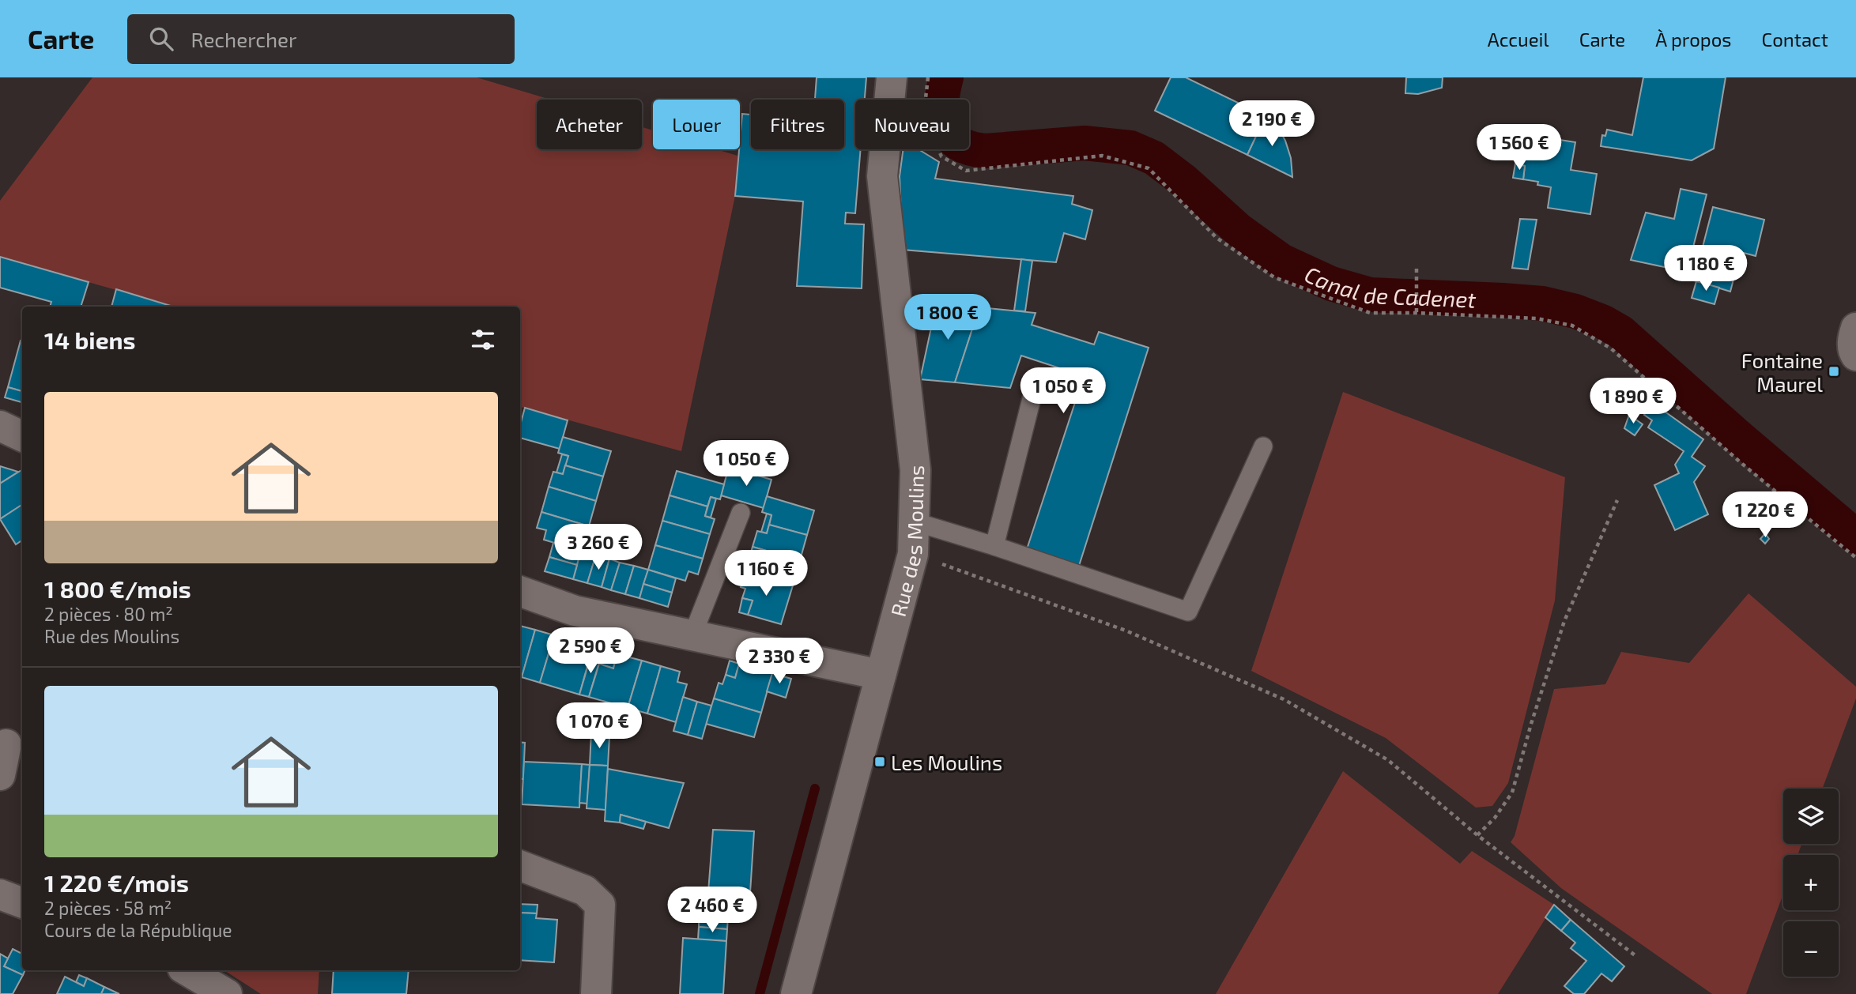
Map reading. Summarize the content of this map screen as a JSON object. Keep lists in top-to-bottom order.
{
  "streets": {
    "street": ["Rue des Moulins"]
  },
  "water": ["Canal de Cadenet"],
  "places": {
    "transit": ["Fontaine Maurel", "Les Moulins"]
  },
  "page": {
    "header": "Carte",
    "search": "Rechercher",
    "nav": [
      "Accueil",
      "Carte",
      "À propos",
      "Contact"
    ],
    "chip": [
      "Acheter",
      "Louer",
      "Filtres",
      "Nouveau"
    ],
    "price": [
      "2 190 €",
      "1 560 €",
      "1 180 €",
      "1 800 €",
      "1 050 €",
      "1 890 €",
      "1 050 €",
      "1 220 €",
      "3 260 €",
      "1 160 €",
      "2 590 €",
      "2 330 €",
      "1 070 €",
      "2 460 €"
    ],
    "heading": "14 biens",
    "list": [
      {
        "name": "1 800 €/mois",
        "note": "2 pièces · 80 m² · Rue des Moulins"
      },
      {
        "name": "1 220 €/mois",
        "note": "2 pièces · 58 m² · Cours de la République"
      }
    ],
    "map_buttons": ["+", "−"]
  }
}
